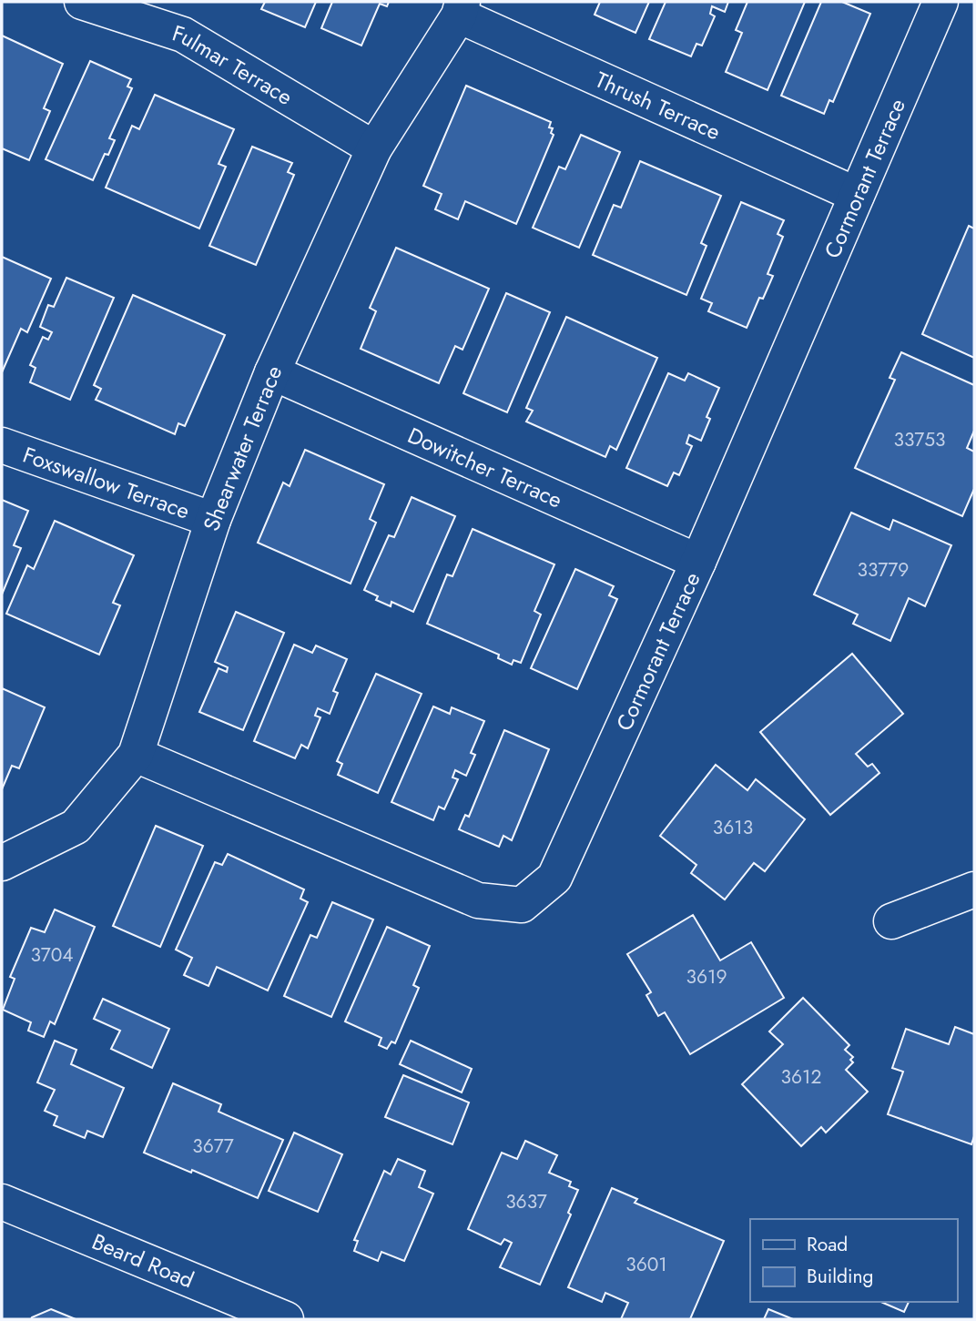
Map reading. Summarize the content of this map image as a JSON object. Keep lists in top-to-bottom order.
{
  "streets": {
    "street": [
      "Fulmar Terrace",
      "Thrush Terrace",
      "Cormorant Terrace",
      "Shearwater Terrace",
      "Dowitcher Terrace",
      "Foxswallow Terrace",
      "Beard Road"
    ]
  },
  "crossings": [
    ["Fulmar Terrace", "Shearwater Terrace"],
    ["Thrush Terrace", "Cormorant Terrace"],
    ["Thrush Terrace", "Shearwater Terrace"],
    ["Cormorant Terrace", "Shearwater Terrace"],
    ["Cormorant Terrace", "Dowitcher Terrace"],
    ["Shearwater Terrace", "Dowitcher Terrace"],
    ["Shearwater Terrace", "Foxswallow Terrace"]
  ],
  "house_numbers": [
    "33753",
    "33779",
    "3613",
    "3704",
    "3619",
    "3612",
    "3677",
    "3637",
    "3601"
  ],
  "legend": ["Road", "Building"]
}
